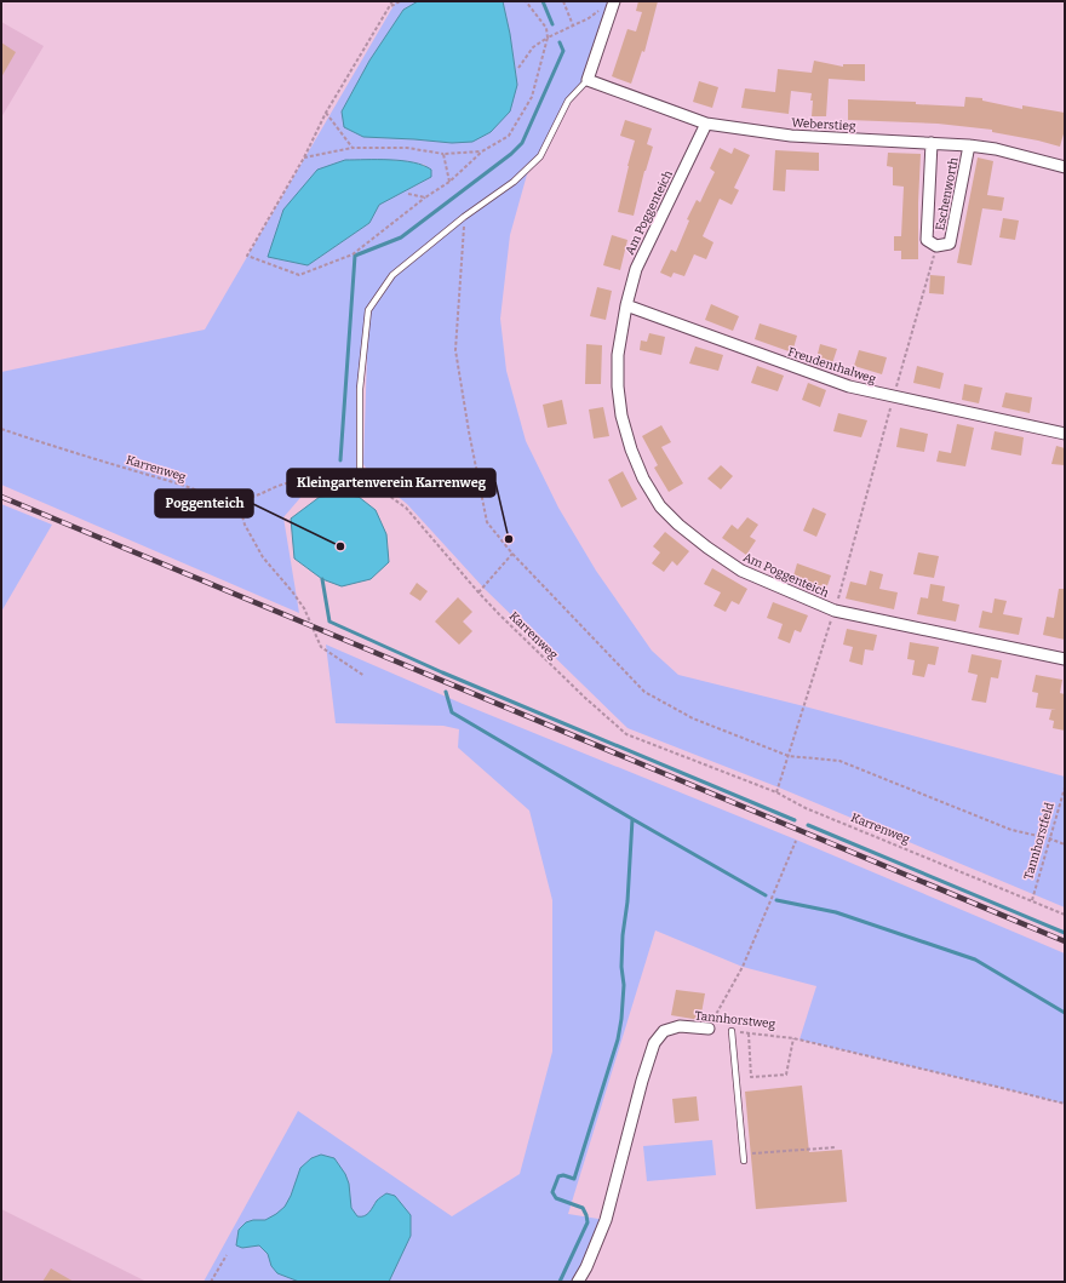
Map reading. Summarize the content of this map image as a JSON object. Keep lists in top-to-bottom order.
{
  "streets": {
    "street": [
      "Weberstieg",
      "Eschenworth",
      "Am Poggenteich",
      "Freudenthalweg",
      "Tannhorstweg"
    ],
    "path": ["Karrenweg", "Tannhorstfeld"]
  },
  "crossings": [
    ["Weberstieg", "Eschenworth"],
    ["Weberstieg", "Am Poggenteich"],
    ["Am Poggenteich", "Freudenthalweg"],
    ["Karrenweg", "Tannhorstfeld"]
  ],
  "places": ["Kleingartenverein Karrenweg", "Poggenteich"]
}
